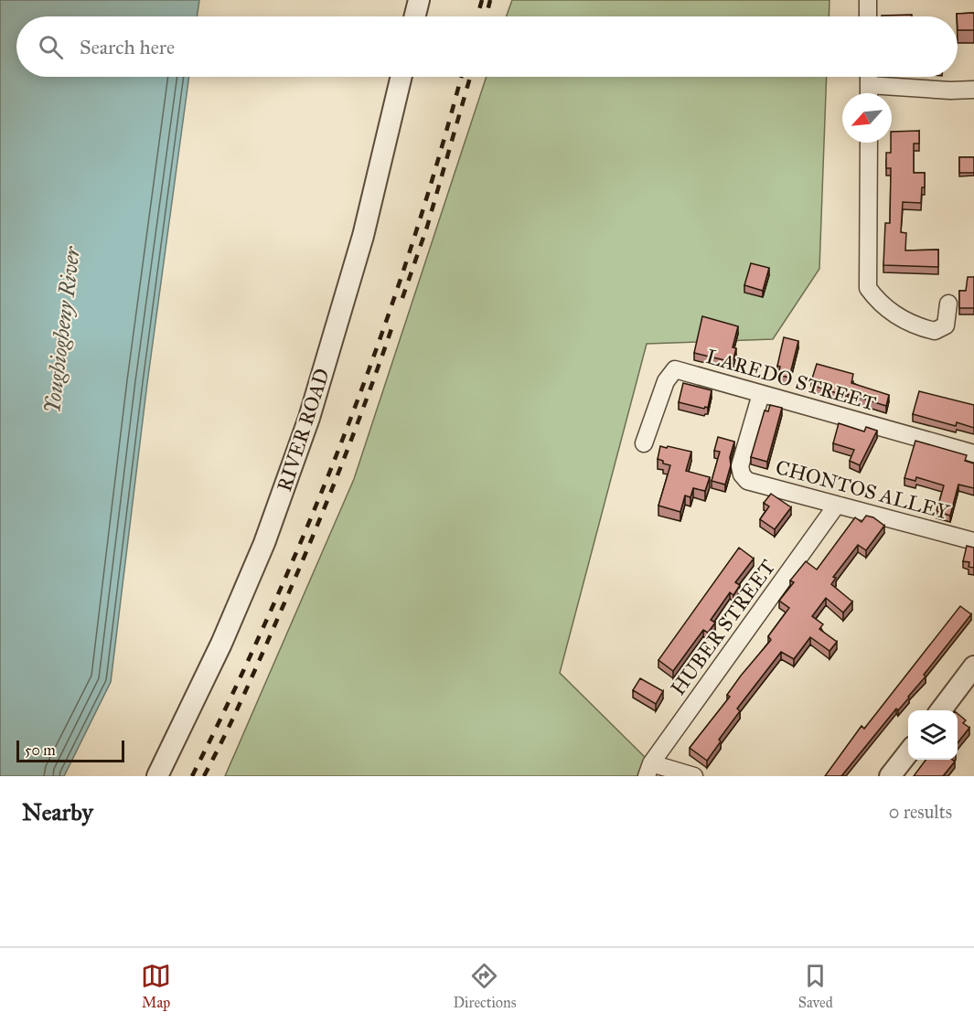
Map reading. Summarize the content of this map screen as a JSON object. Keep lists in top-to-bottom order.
{
  "streets": {
    "street": [
      "LAREDO STREET",
      "RIVER ROAD",
      "CHONTOS ALLEY",
      "HUBER STREET"
    ]
  },
  "crossings": [
    ["LAREDO STREET", "CHONTOS ALLEY"],
    ["CHONTOS ALLEY", "HUBER STREET"]
  ],
  "water": ["Youghiogheny River"],
  "scale_bar": "50 m",
  "north": "bottom left",
  "page": {
    "search": "Search here",
    "scale": "50 m",
    "heading": ["Nearby", "0 results"],
    "nav": ["Map", "Directions", "Saved"]
  }
}
